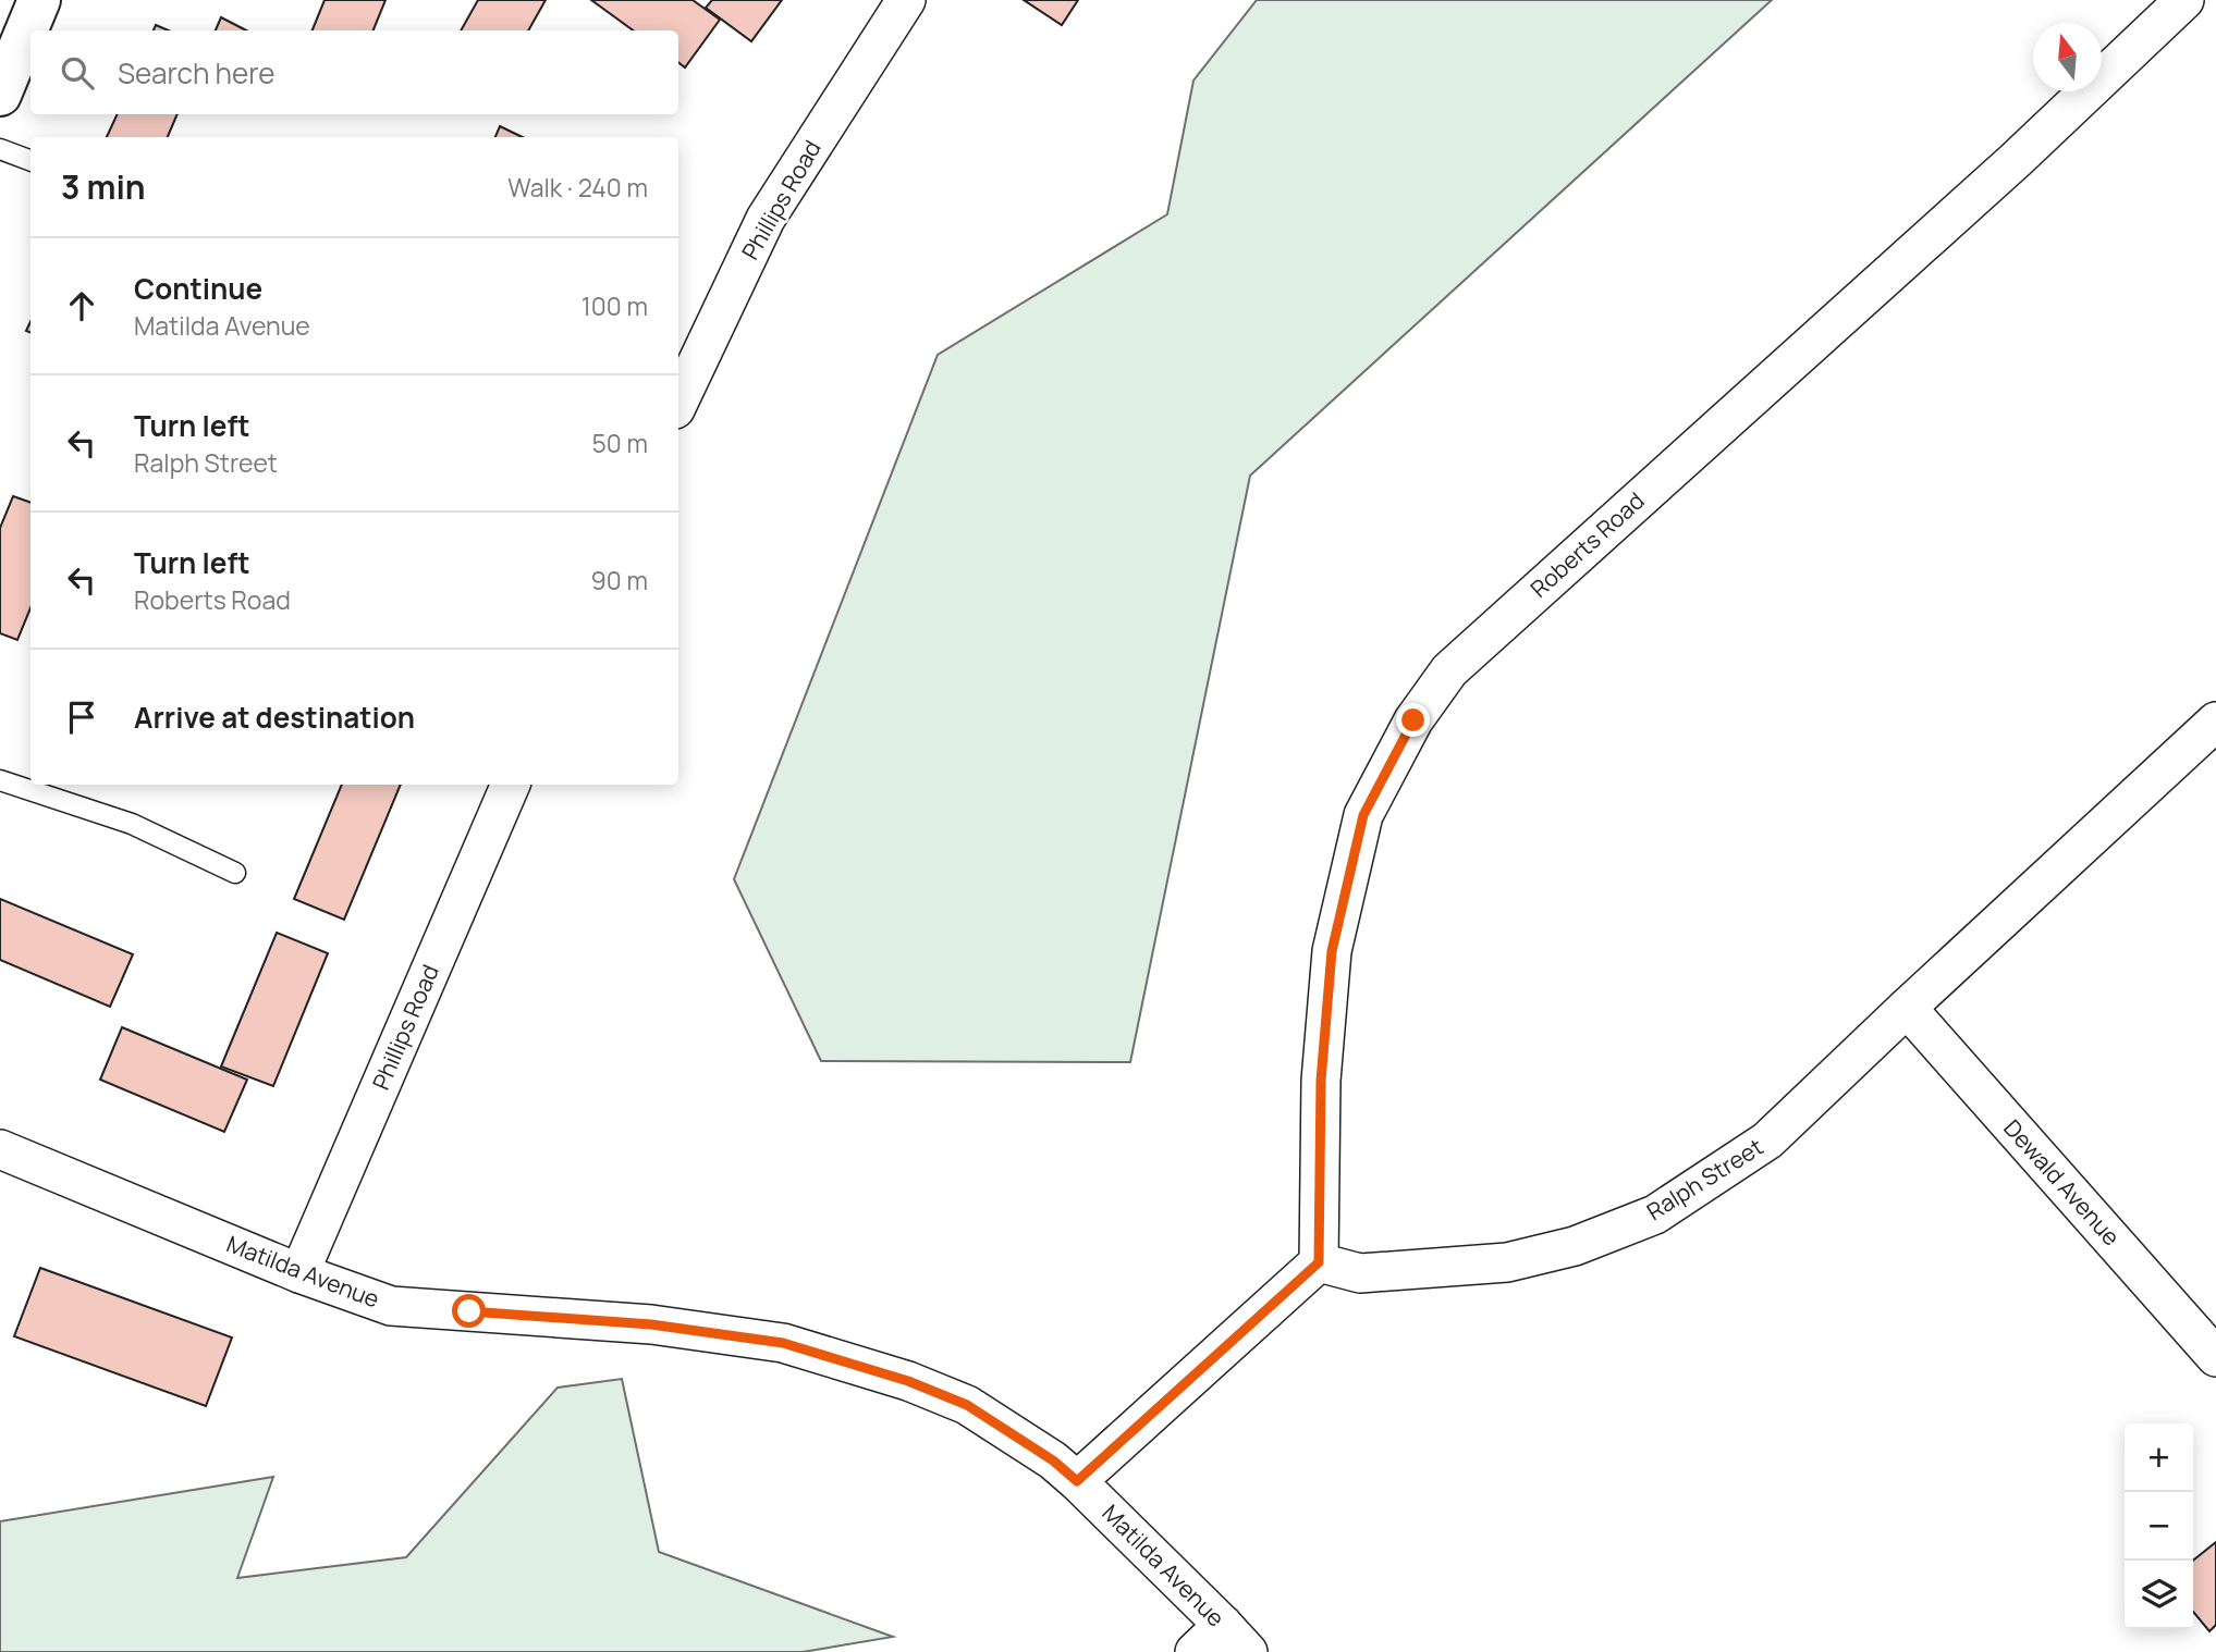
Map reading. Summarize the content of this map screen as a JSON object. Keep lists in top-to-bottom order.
{
  "streets": {
    "street": [
      "Phillips Road",
      "Roberts Road",
      "Ralph Street",
      "Dewald Avenue",
      "Matilda Avenue"
    ]
  },
  "crossings": [
    ["Phillips Road", "Matilda Avenue"],
    ["Roberts Road", "Ralph Street"],
    ["Ralph Street", "Dewald Avenue"]
  ],
  "north": "top",
  "page": {
    "search": "Search here",
    "heading": ["3 min", "Walk · 240 m"],
    "list": [
      ["Continue", "Matilda Avenue", "100 m"],
      ["Turn left", "Ralph Street", "50 m"],
      ["Turn left", "Roberts Road", "90 m"],
      "Arrive at destination"
    ],
    "map_buttons": ["+", "−"]
  }
}
